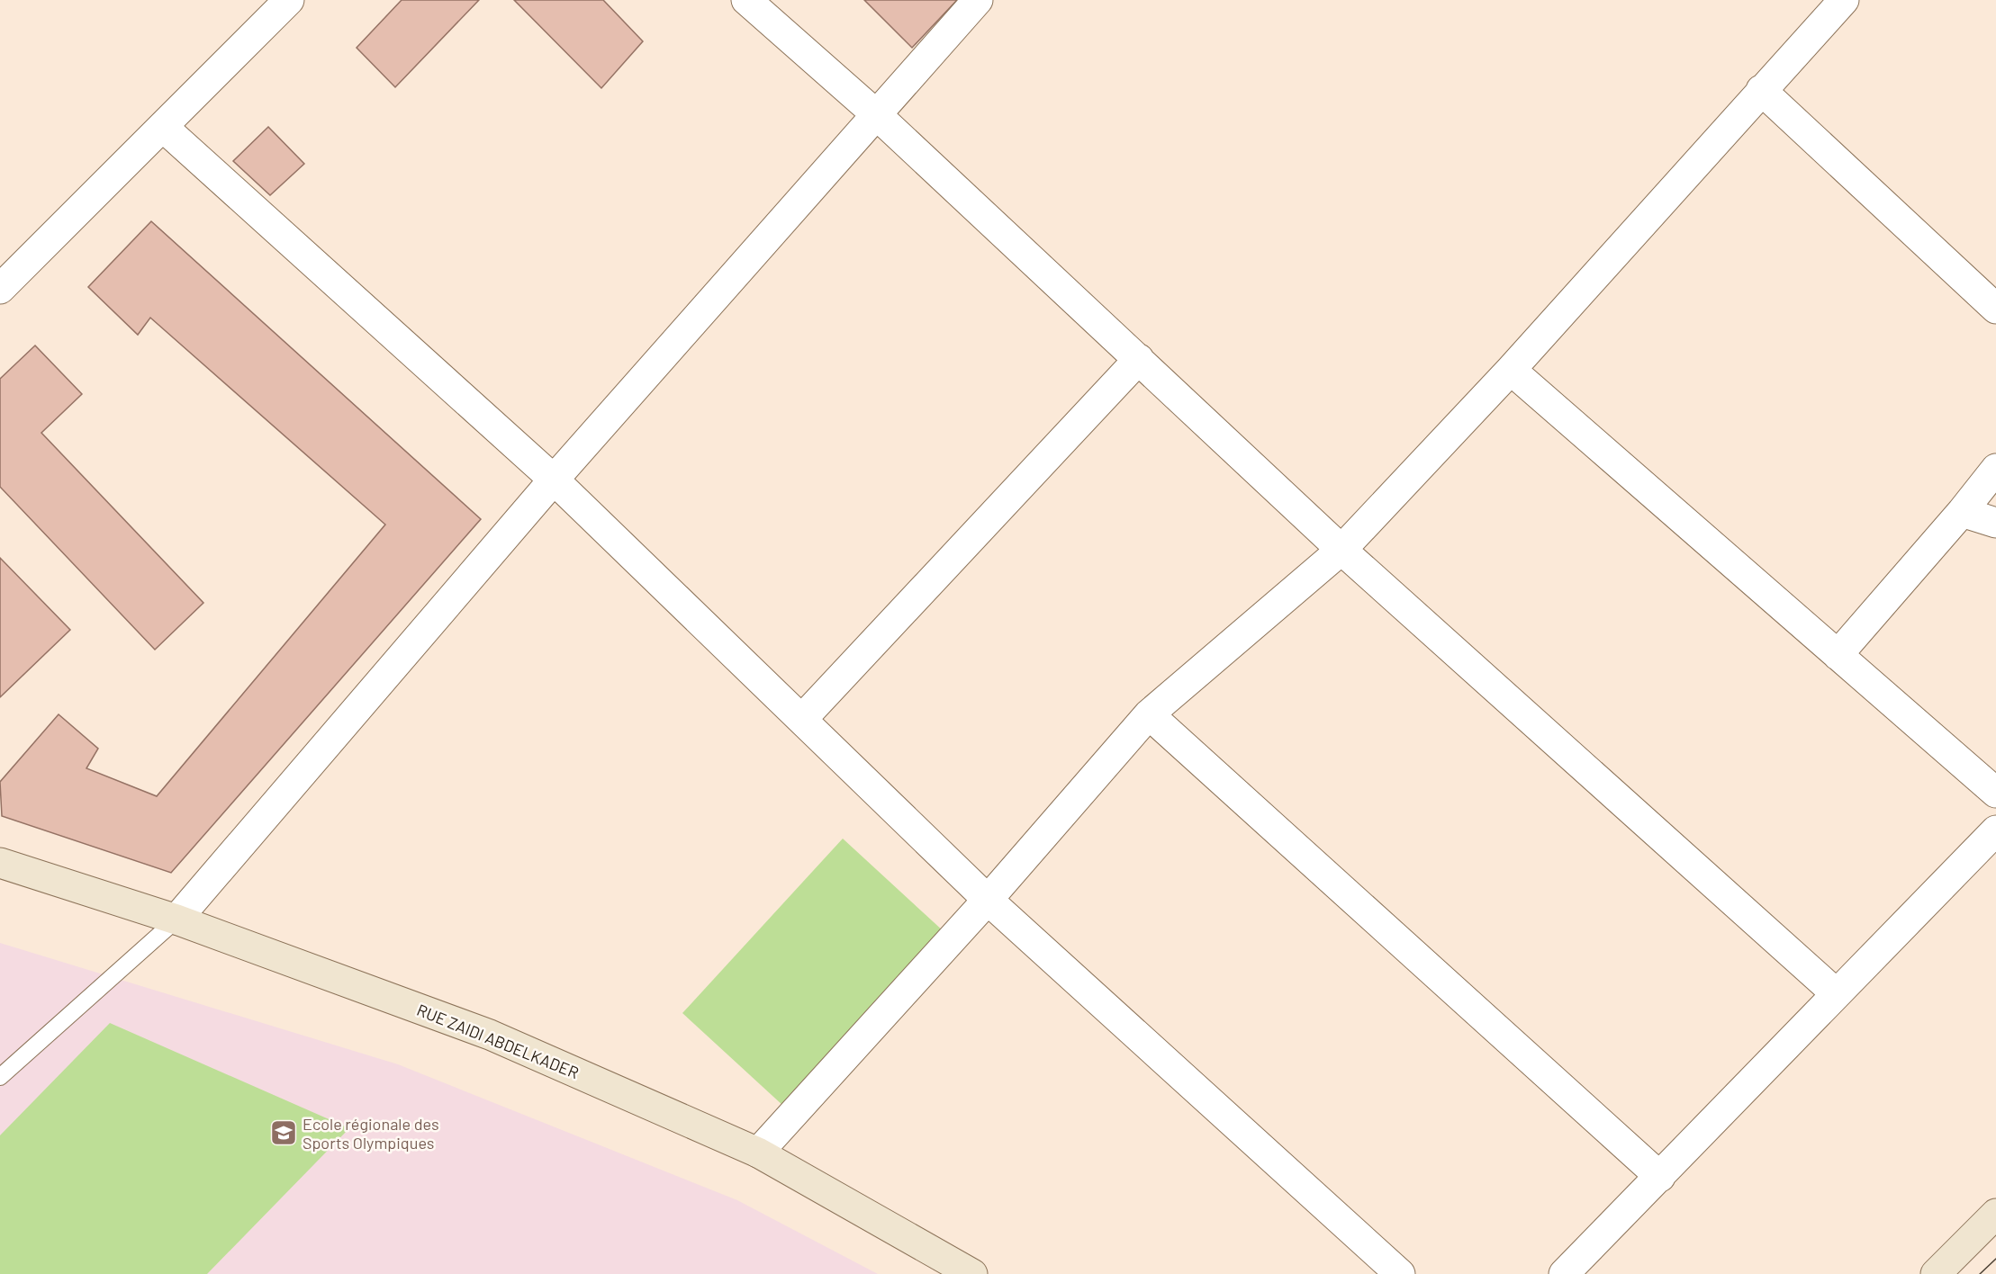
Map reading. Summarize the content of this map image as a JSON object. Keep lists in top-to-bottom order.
{
  "streets": {
    "main road": ["RUE ZAIDI ABDELKADER"]
  },
  "places": {
    "school or university": ["Ecole régionale des Sports Olympiques"]
  }
}
